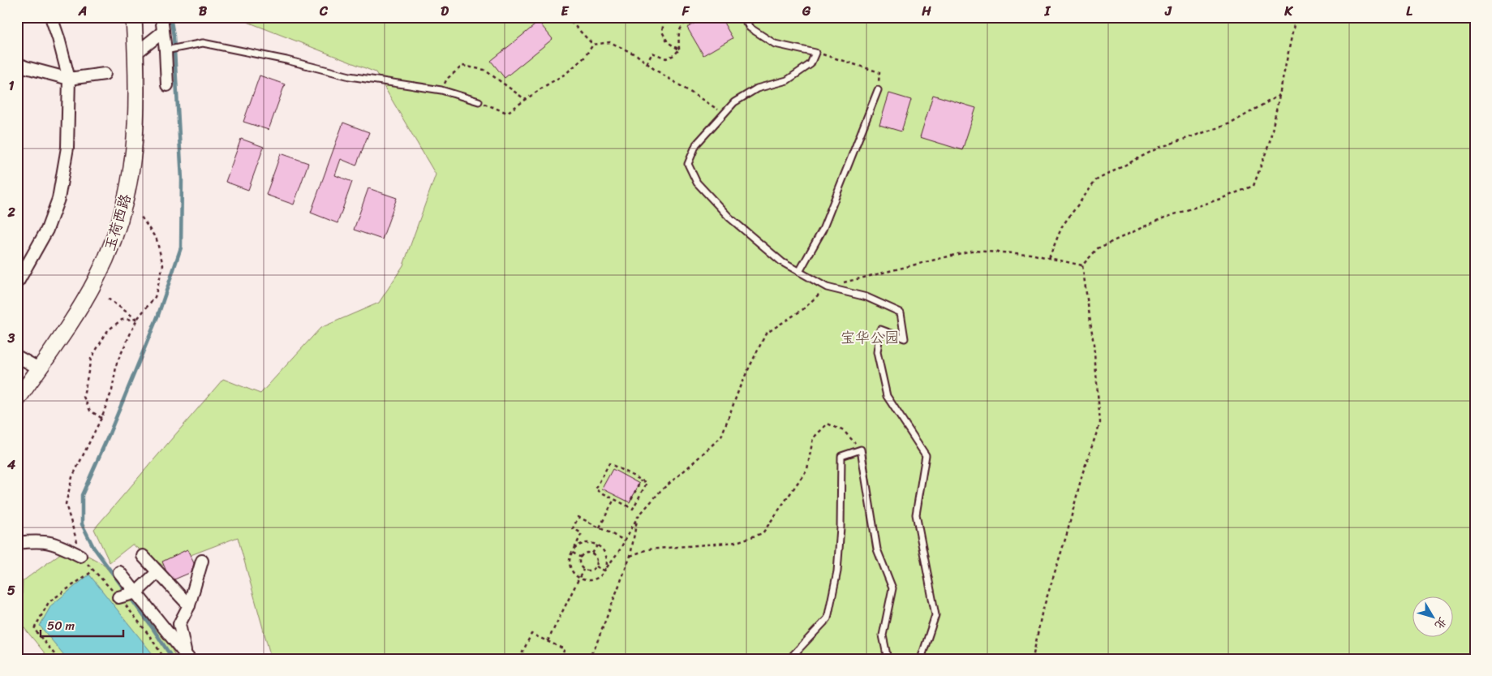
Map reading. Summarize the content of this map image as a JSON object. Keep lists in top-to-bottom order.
{
  "streets": {
    "main road": ["玉荷西路"]
  },
  "parks": ["宝华公园"],
  "scale_bar": "50 m",
  "north": "bottom right",
  "grid": {
    "columns": [
      "A",
      "B",
      "C",
      "D",
      "E",
      "F",
      "G",
      "H",
      "I",
      "J",
      "K",
      "L"
    ],
    "rows": [
      "1",
      "2",
      "3",
      "4",
      "5"
    ]
  }
}
